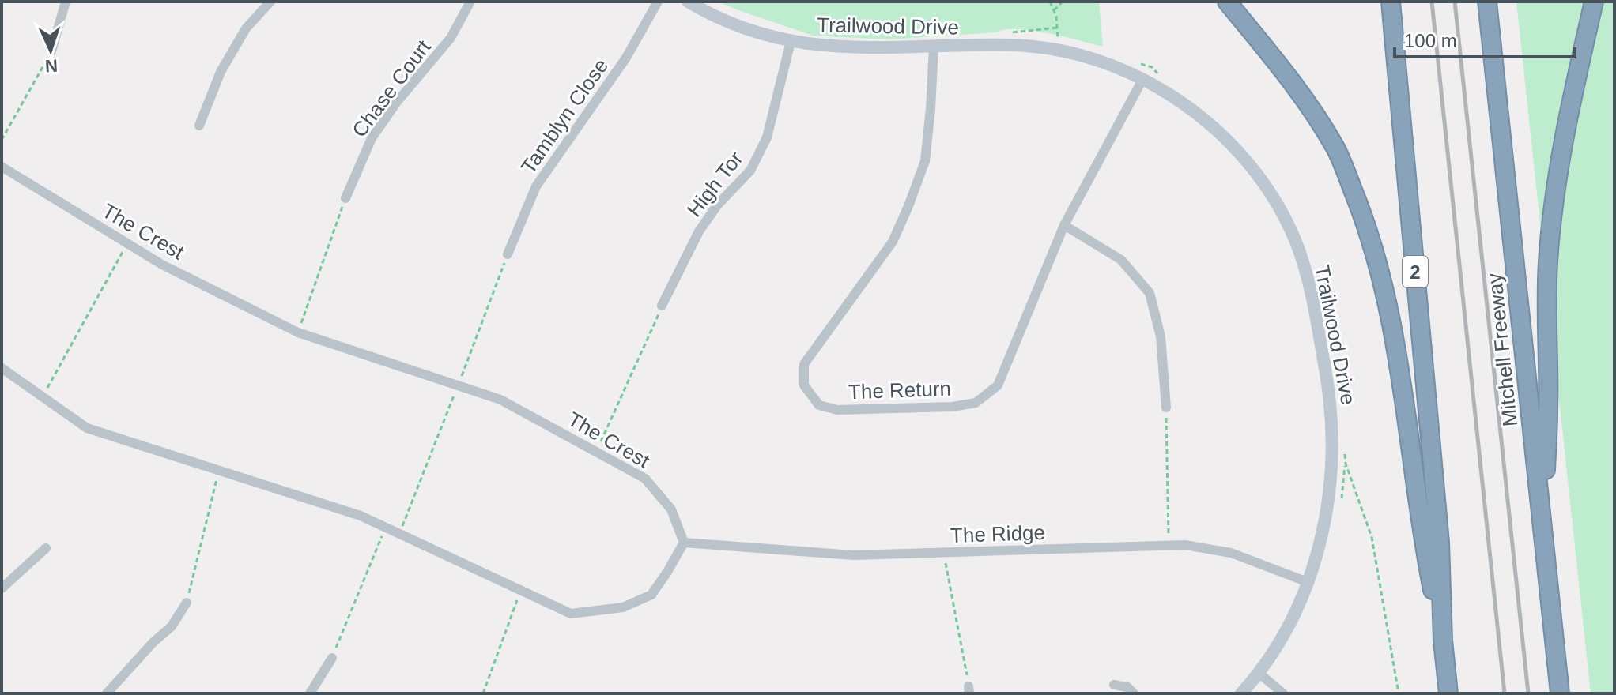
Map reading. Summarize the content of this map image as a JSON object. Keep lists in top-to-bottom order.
{
  "streets": {
    "highway": ["2", "Mitchell Freeway"],
    "street": [
      "Trailwood Drive",
      "Chase Court",
      "Tamblyn Close",
      "High Tor",
      "The Crest",
      "The Return",
      "The Ridge"
    ]
  },
  "crossings": [
    ["Trailwood Drive", "High Tor"],
    ["Trailwood Drive", "The Return"],
    ["Trailwood Drive", "The Ridge"],
    ["The Crest", "The Ridge"]
  ],
  "scale_bar": "100 m",
  "north": "bottom"
}
